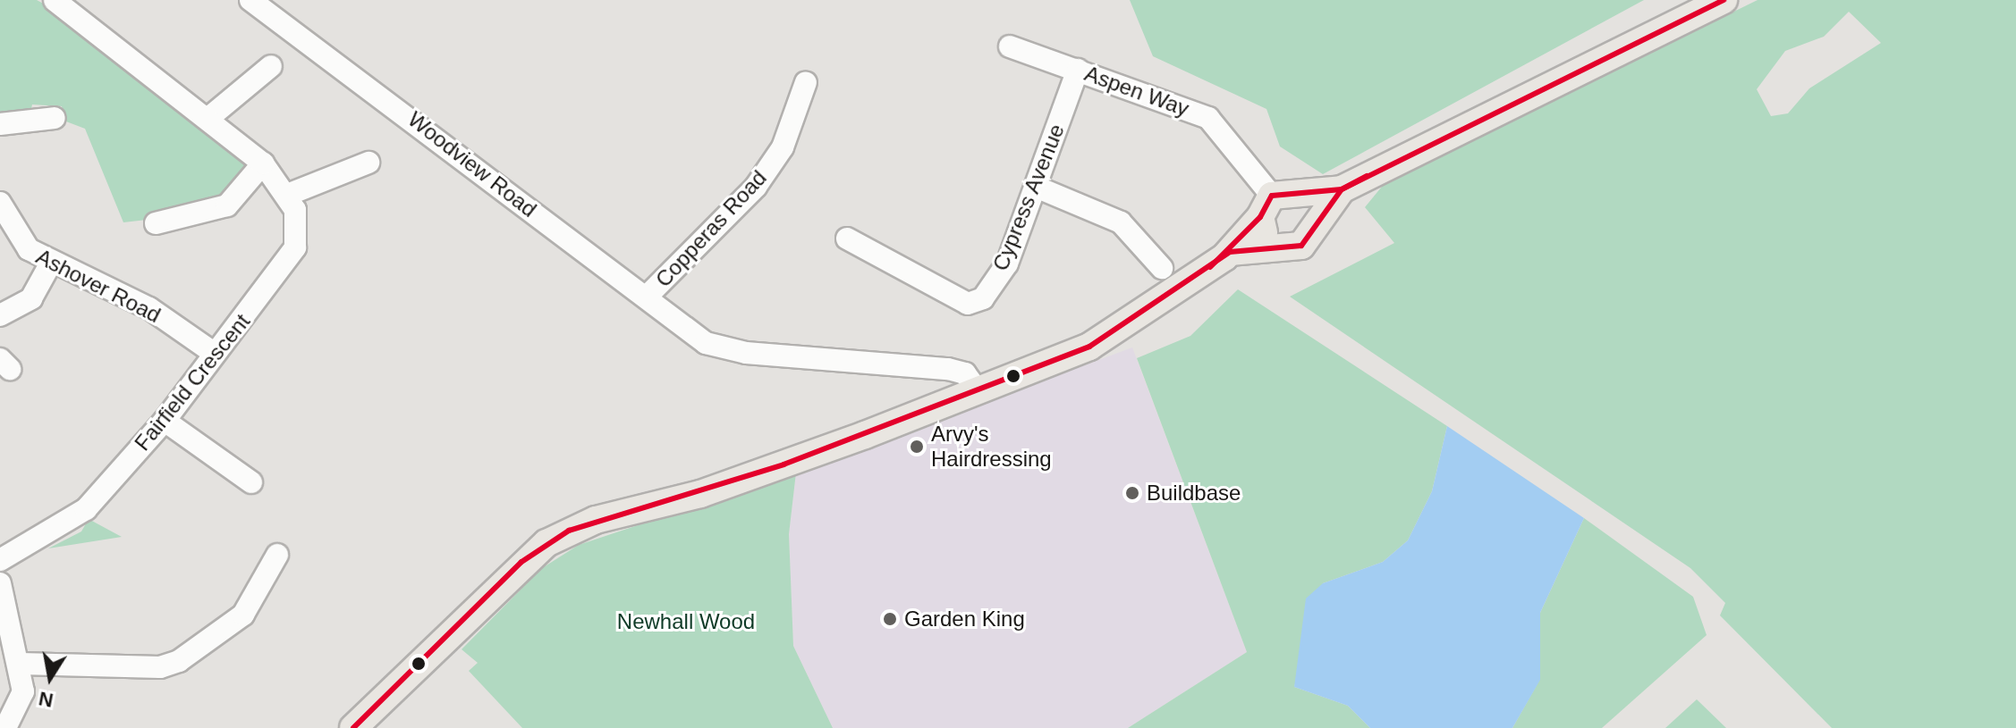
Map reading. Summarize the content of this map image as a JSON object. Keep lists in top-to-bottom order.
{
  "streets": {
    "street": [
      "Aspen Way",
      "Woodview Road",
      "Cypress Avenue",
      "Copperas Road",
      "Ashover Road",
      "Fairfield Crescent"
    ]
  },
  "crossings": [
    ["Aspen Way", "Cypress Avenue"],
    ["Woodview Road", "Copperas Road"],
    ["Ashover Road", "Fairfield Crescent"]
  ],
  "parks": ["Newhall Wood"],
  "places": ["Arvy's Hairdressing", "Buildbase", "Garden King"],
  "north": "bottom"
}
